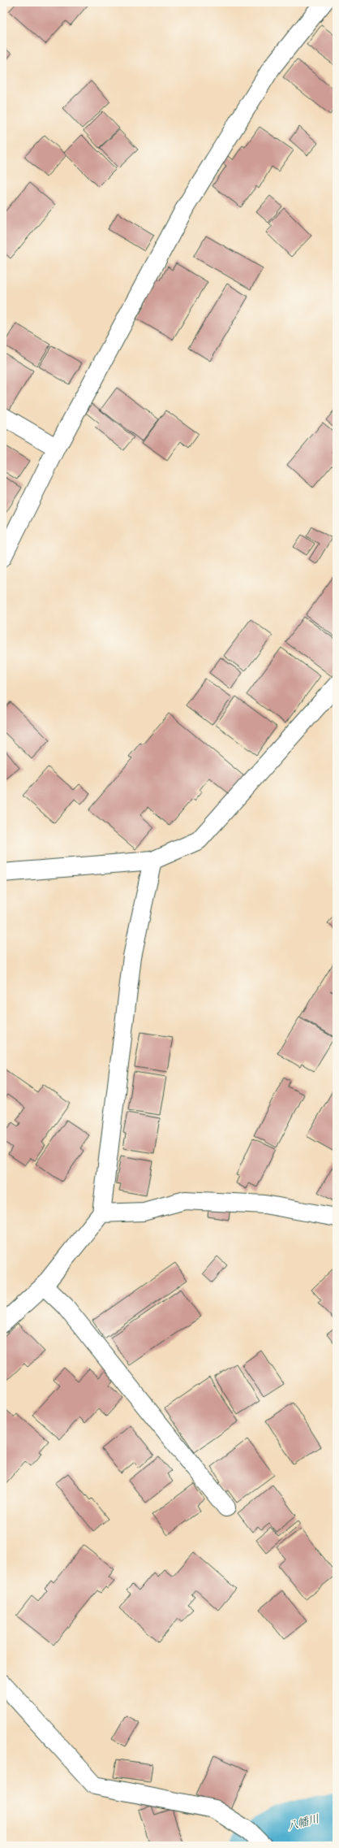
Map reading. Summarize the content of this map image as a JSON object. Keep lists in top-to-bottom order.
{
  "water": ["八幡川"]
}
